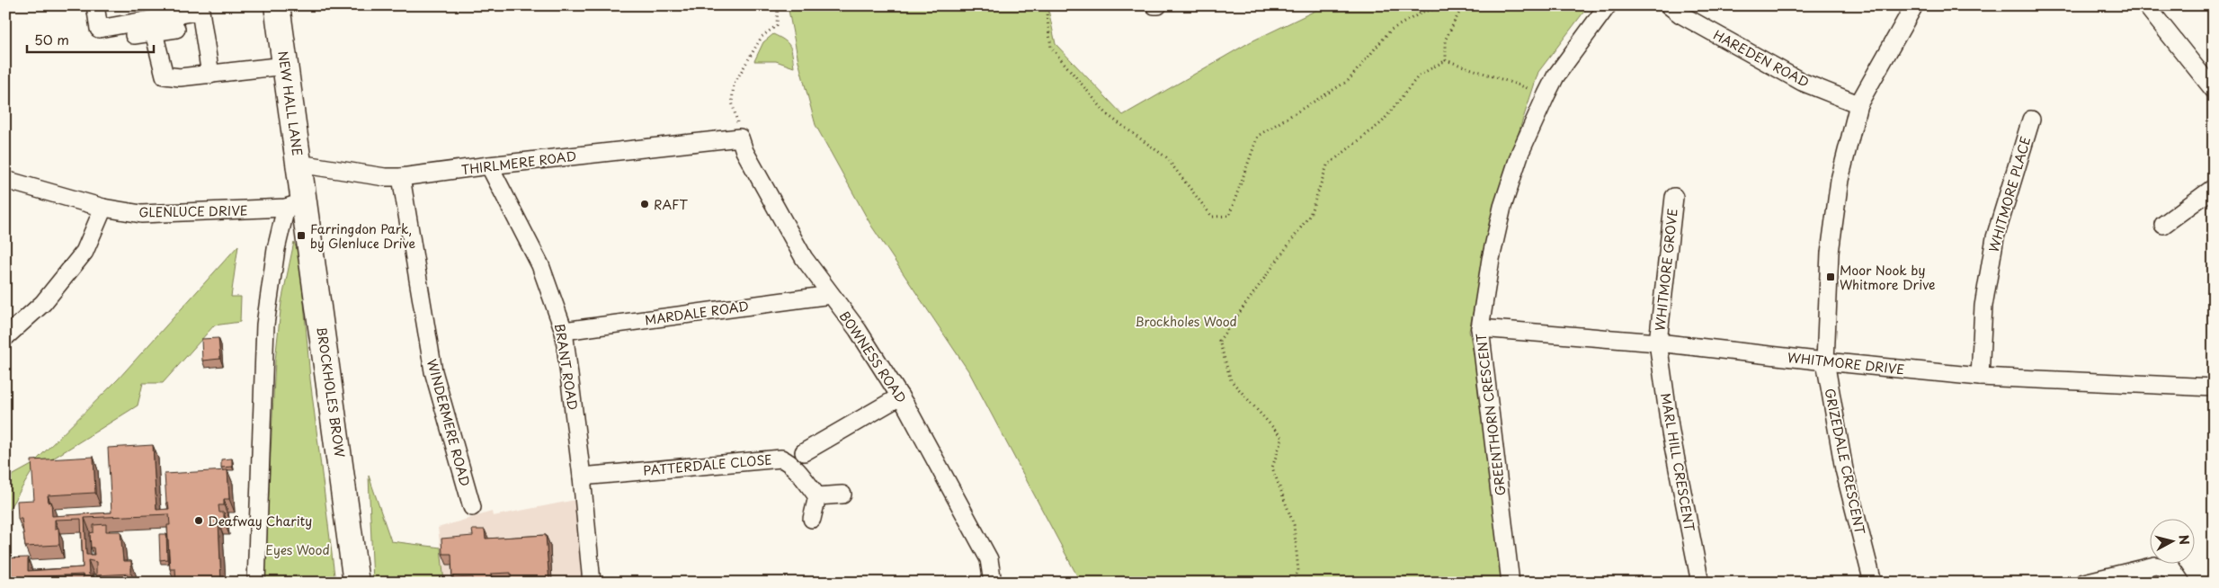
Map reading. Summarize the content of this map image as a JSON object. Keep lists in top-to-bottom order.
{
  "streets": {
    "highway": ["NEW HALL LANE", "BROCKHOLES BROW"],
    "street": [
      "HAREDEN ROAD",
      "THIRLMERE ROAD",
      "WHITMORE PLACE",
      "GLENLUCE DRIVE",
      "WHITMORE GROVE",
      "MARDALE ROAD",
      "BOWNESS ROAD",
      "WHITMORE DRIVE",
      "BRANT ROAD",
      "GREENTHORN CRESCENT",
      "WINDERMERE ROAD",
      "GRIZEDALE CRESCENT",
      "MARL HILL CRESCENT",
      "PATTERDALE CLOSE"
    ]
  },
  "crossings": [
    ["HAREDEN ROAD", "GRIZEDALE CRESCENT"],
    ["NEW HALL LANE", "THIRLMERE ROAD"],
    ["NEW HALL LANE", "GLENLUCE DRIVE"],
    ["NEW HALL LANE", "BROCKHOLES BROW"],
    ["THIRLMERE ROAD", "BOWNESS ROAD"],
    ["THIRLMERE ROAD", "BRANT ROAD"],
    ["THIRLMERE ROAD", "WINDERMERE ROAD"],
    ["WHITMORE PLACE", "WHITMORE DRIVE"],
    ["GLENLUCE DRIVE", "BROCKHOLES BROW"],
    ["WHITMORE GROVE", "WHITMORE DRIVE"],
    ["WHITMORE GROVE", "MARL HILL CRESCENT"],
    ["MARDALE ROAD", "BOWNESS ROAD"],
    ["MARDALE ROAD", "BRANT ROAD"],
    ["WHITMORE DRIVE", "GREENTHORN CRESCENT"],
    ["WHITMORE DRIVE", "GRIZEDALE CRESCENT"],
    ["WHITMORE DRIVE", "MARL HILL CRESCENT"],
    ["BRANT ROAD", "PATTERDALE CLOSE"]
  ],
  "parks": ["Brockholes Wood", "Eyes Wood"],
  "places": {
    "other": ["RAFT", "Deafway Charity"],
    "transit": ["Farringdon Park, by Glenluce Drive", "Moor Nook by Whitmore Drive"]
  },
  "scale_bar": "50 m",
  "north": "right"
}
